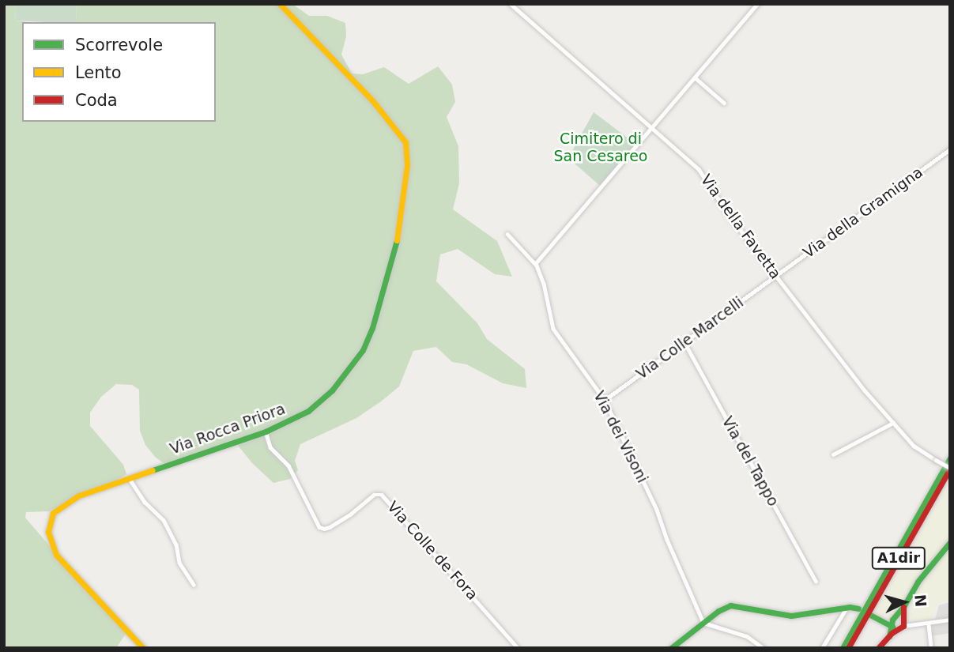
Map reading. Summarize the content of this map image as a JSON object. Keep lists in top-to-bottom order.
{
  "streets": {
    "main road": ["Via Rocca Priora", "A1dir"],
    "street": [
      "Via della Gramigna",
      "Via della Favetta",
      "Via Colle Marcelli",
      "Via dei Visoni",
      "Via del Tappo",
      "Via Colle de Fora"
    ]
  },
  "crossings": [
    ["Via della Gramigna", "Via della Favetta"],
    ["Via della Gramigna", "Via Colle Marcelli"],
    ["Via della Favetta", "Via Colle Marcelli"],
    ["Via della Favetta", "A1dir"],
    ["Via Colle Marcelli", "Via dei Visoni"],
    ["Via Colle Marcelli", "Via del Tappo"],
    ["Via Rocca Priora", "Via Colle de Fora"]
  ],
  "parks": ["Cimitero di San Cesareo"],
  "legend": ["Scorrevole", "Lento", "Coda"],
  "north": "right"
}
